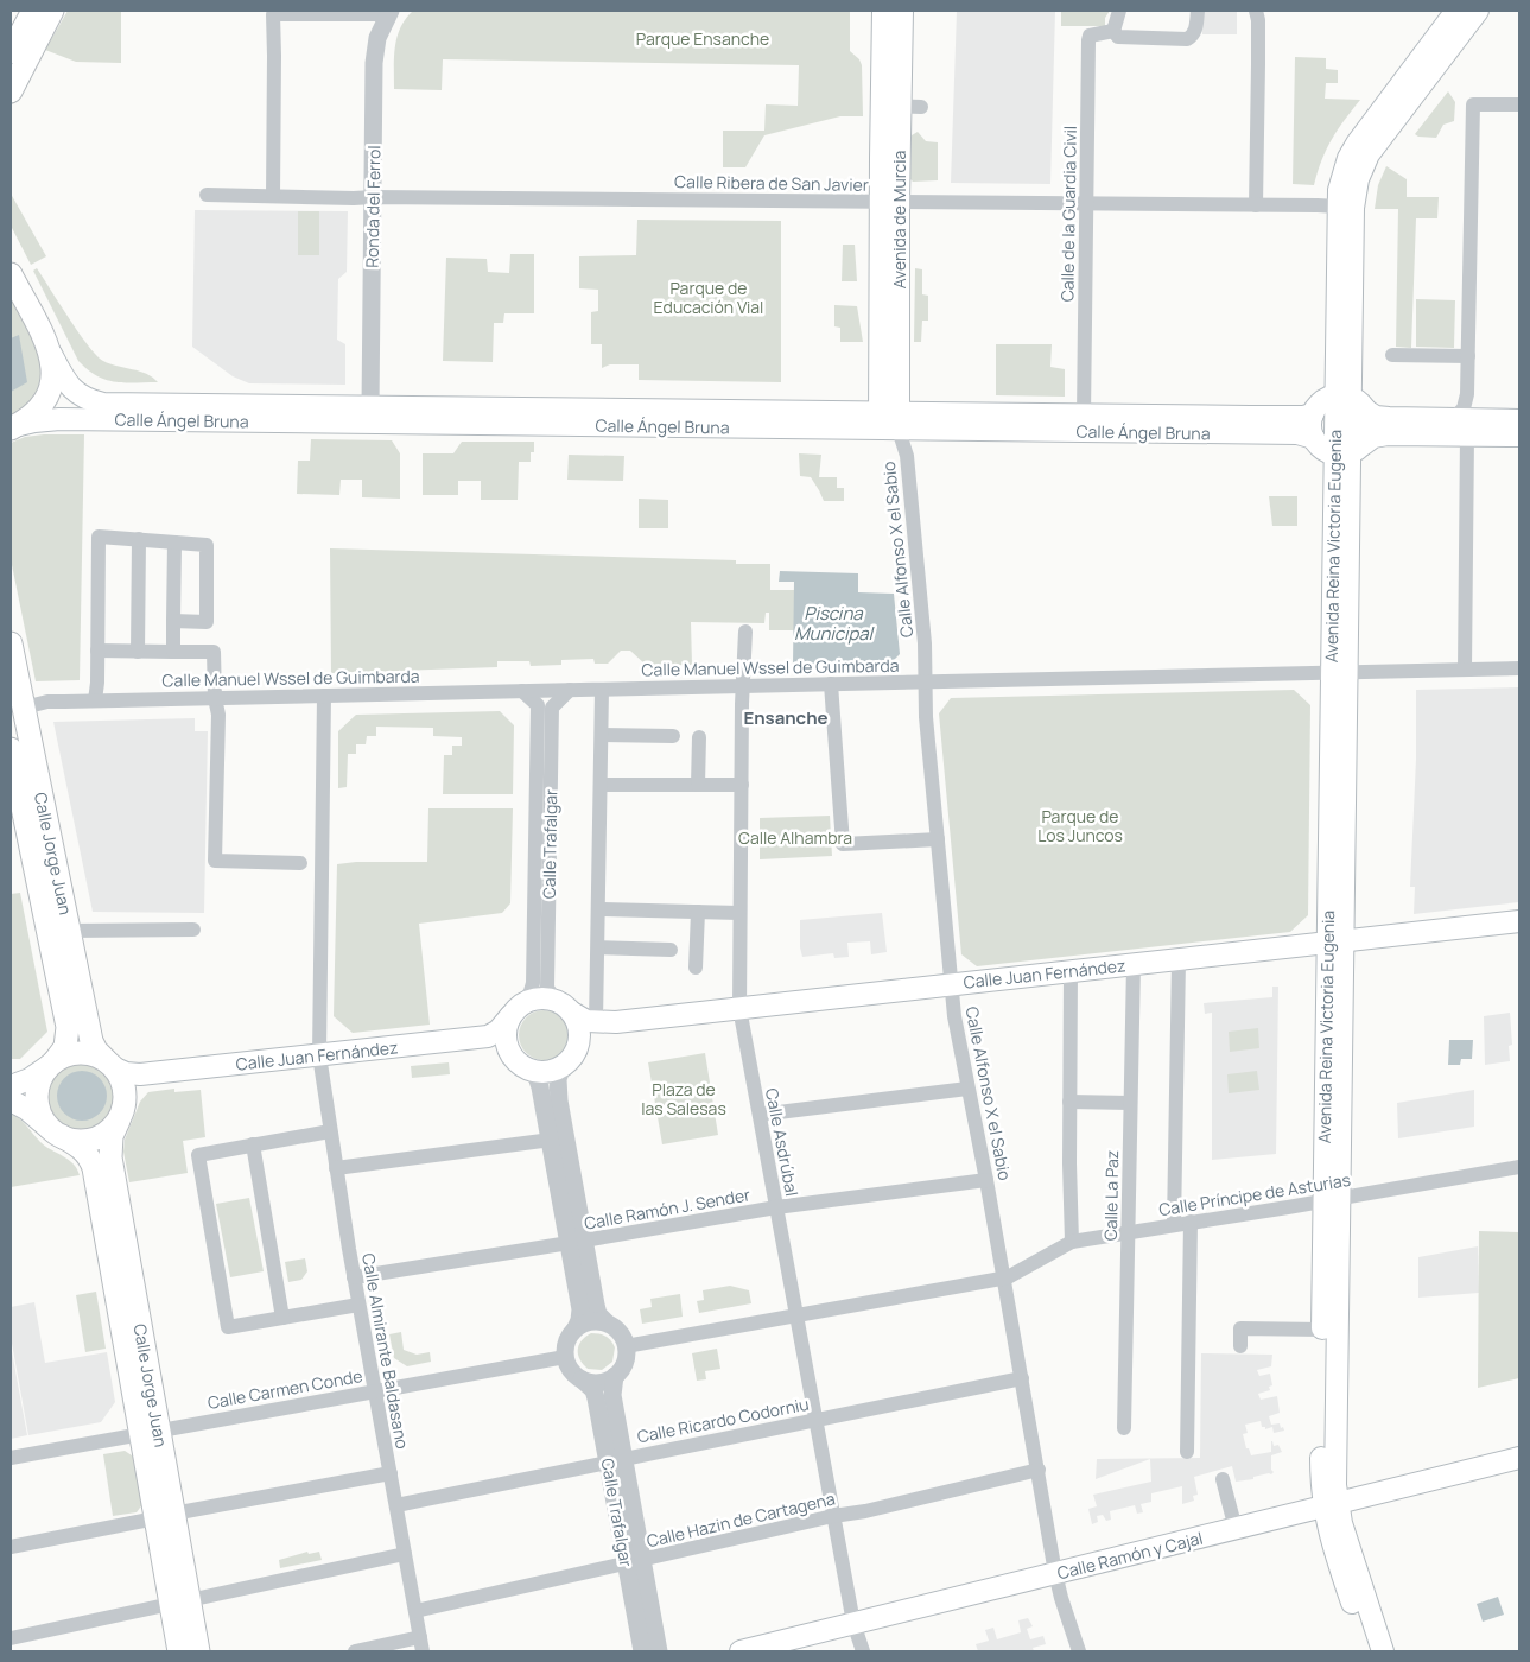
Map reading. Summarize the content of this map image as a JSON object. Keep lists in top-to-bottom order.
{
  "streets": {
    "main road": [
      "Avenida de Murcia",
      "Calle Ángel Bruna",
      "Avenida Reina Victoria Eugenia",
      "Calle Jorge Juan",
      "Calle Juan Fernández",
      "Calle Ramón y Cajal"
    ],
    "street": [
      "Calle Ribera de San Javier",
      "Ronda del Ferrol",
      "Calle de la Guardia Civil",
      "Calle Alfonso X el Sabio",
      "Calle Manuel Wssel de Guimbarda",
      "Calle Trafalgar",
      "Calle Asdrúbal",
      "Calle Príncipe de Asturias",
      "Calle La Paz",
      "Calle Ramón J. Sender",
      "Calle Almirante Baldasano",
      "Calle Carmen Conde",
      "Calle Ricardo Codorniu",
      "Calle Hazin de Cartagena"
    ]
  },
  "crossings": [
    ["Calle Ribera de San Javier", "Ronda del Ferrol"],
    ["Calle Ribera de San Javier", "Calle de la Guardia Civil"],
    ["Calle Ribera de San Javier", "Avenida de Murcia"],
    ["Calle Ribera de San Javier", "Avenida Reina Victoria Eugenia"],
    ["Ronda del Ferrol", "Calle Ángel Bruna"],
    ["Calle de la Guardia Civil", "Calle Ángel Bruna"],
    ["Avenida de Murcia", "Calle Ángel Bruna"],
    ["Avenida de Murcia", "Calle Alfonso X el Sabio"],
    ["Calle Ángel Bruna", "Avenida Reina Victoria Eugenia"],
    ["Calle Ángel Bruna", "Calle Alfonso X el Sabio"],
    ["Avenida Reina Victoria Eugenia", "Calle Manuel Wssel de Guimbarda"],
    ["Avenida Reina Victoria Eugenia", "Calle Juan Fernández"],
    ["Avenida Reina Victoria Eugenia", "Calle Príncipe de Asturias"],
    ["Avenida Reina Victoria Eugenia", "Calle Ramón y Cajal"],
    ["Calle Alfonso X el Sabio", "Calle Manuel Wssel de Guimbarda"],
    ["Calle Alfonso X el Sabio", "Calle Juan Fernández"],
    ["Calle Alfonso X el Sabio", "Calle Príncipe de Asturias"],
    ["Calle Alfonso X el Sabio", "Calle Ramón J. Sender"],
    ["Calle Alfonso X el Sabio", "Calle Ricardo Codorniu"],
    ["Calle Alfonso X el Sabio", "Calle Hazin de Cartagena"],
    ["Calle Alfonso X el Sabio", "Calle Ramón y Cajal"],
    ["Calle Manuel Wssel de Guimbarda", "Calle Trafalgar"],
    ["Calle Manuel Wssel de Guimbarda", "Calle Jorge Juan"],
    ["Calle Manuel Wssel de Guimbarda", "Calle Asdrúbal"],
    ["Calle Manuel Wssel de Guimbarda", "Calle Almirante Baldasano"],
    ["Calle Trafalgar", "Calle Juan Fernández"],
    ["Calle Trafalgar", "Calle Carmen Conde"],
    ["Calle Trafalgar", "Calle Ricardo Codorniu"],
    ["Calle Trafalgar", "Calle Hazin de Cartagena"],
    ["Calle Jorge Juan", "Calle Juan Fernández"],
    ["Calle Jorge Juan", "Calle Carmen Conde"],
    ["Calle Juan Fernández", "Calle Asdrúbal"],
    ["Calle Juan Fernández", "Calle La Paz"],
    ["Calle Juan Fernández", "Calle Almirante Baldasano"],
    ["Calle Asdrúbal", "Calle Ramón J. Sender"],
    ["Calle Asdrúbal", "Calle Ricardo Codorniu"],
    ["Calle Asdrúbal", "Calle Hazin de Cartagena"],
    ["Calle Asdrúbal", "Calle Ramón y Cajal"],
    ["Calle Príncipe de Asturias", "Calle La Paz"],
    ["Calle Ramón J. Sender", "Calle Almirante Baldasano"],
    ["Calle Almirante Baldasano", "Calle Carmen Conde"],
    ["Calle Almirante Baldasano", "Calle Ricardo Codorniu"],
    ["Calle Almirante Baldasano", "Calle Hazin de Cartagena"]
  ],
  "districts": ["Ensanche"],
  "water": ["Piscina Municipal"],
  "parks": [
    "Parque Ensanche",
    "Parque de Educación Vial",
    "Parque de Los Juncos",
    "Calle Alhambra",
    "Plaza de las Salesas"
  ]
}
